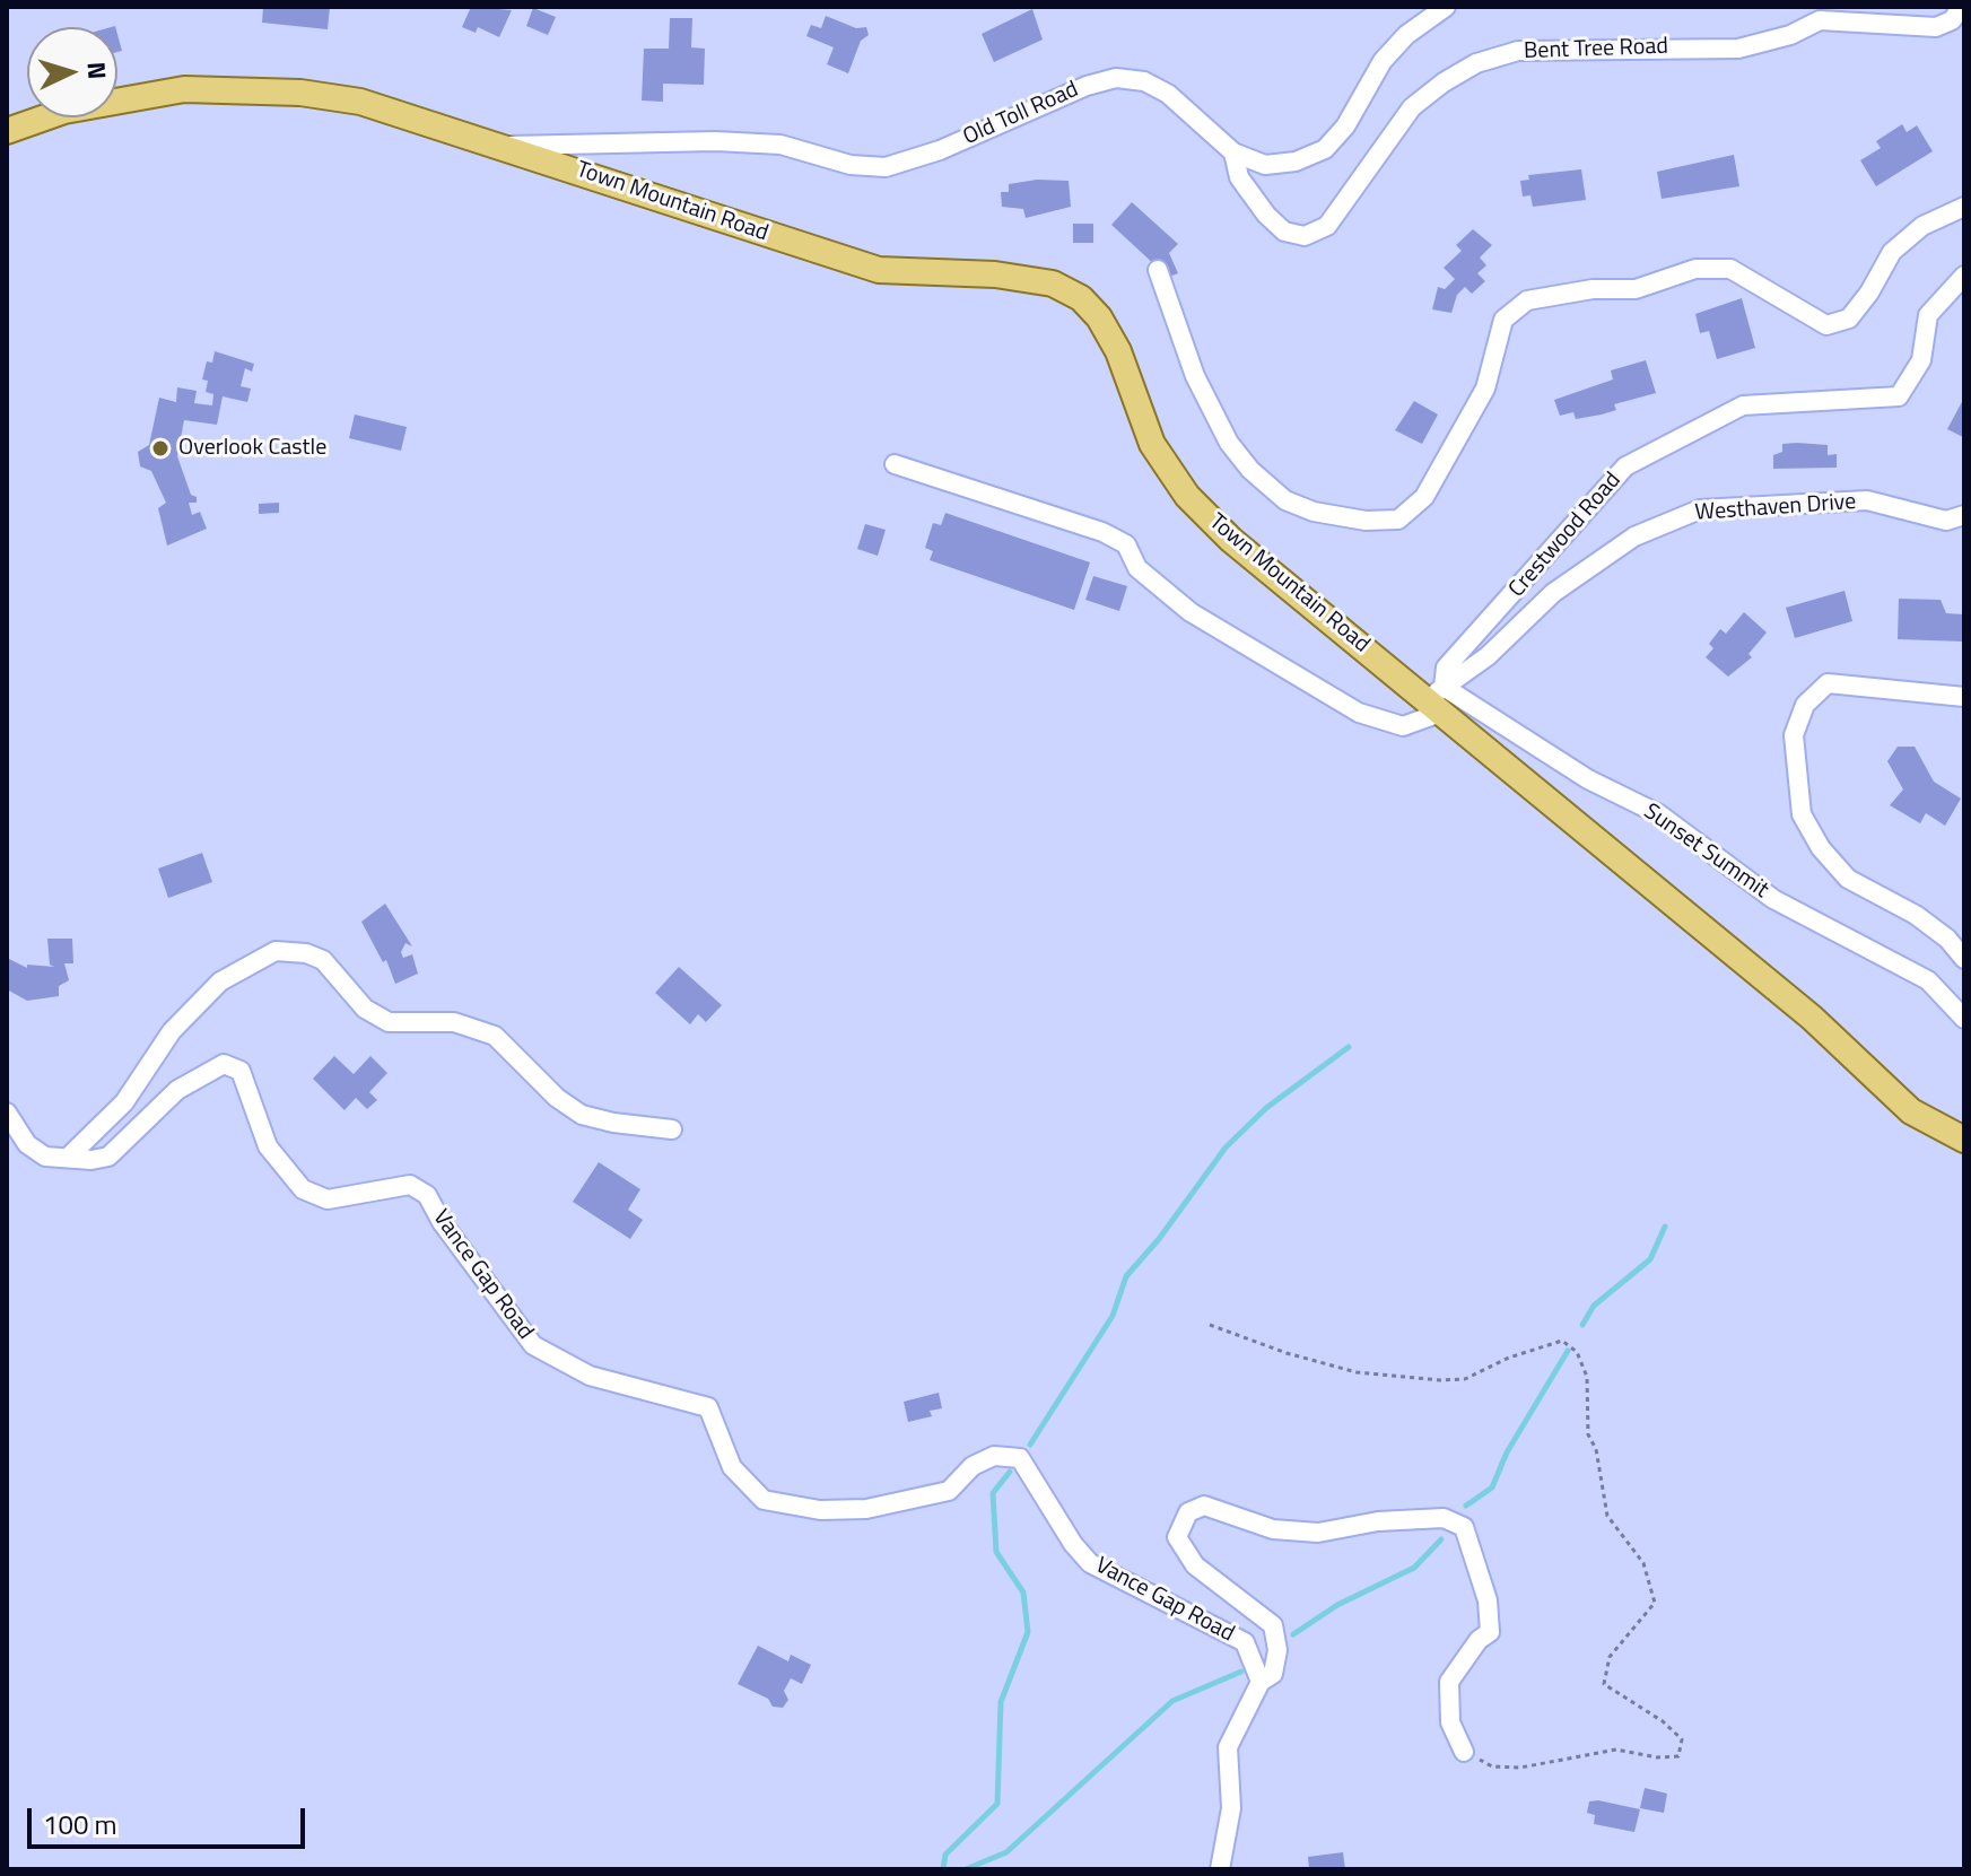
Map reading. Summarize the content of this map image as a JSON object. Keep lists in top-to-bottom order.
{
  "streets": {
    "main road": ["Town Mountain Road"],
    "street": [
      "Bent Tree Road",
      "Old Toll Road",
      "Westhaven Drive",
      "Crestwood Road",
      "Sunset Summit",
      "Vance Gap Road"
    ]
  },
  "crossings": [
    ["Bent Tree Road", "Old Toll Road"],
    ["Old Toll Road", "Town Mountain Road"],
    ["Town Mountain Road", "Westhaven Drive"],
    ["Town Mountain Road", "Crestwood Road"],
    ["Town Mountain Road", "Sunset Summit"],
    ["Westhaven Drive", "Crestwood Road"],
    ["Westhaven Drive", "Sunset Summit"],
    ["Crestwood Road", "Sunset Summit"]
  ],
  "places": ["Overlook Castle"],
  "scale_bar": "100 m",
  "north": "right"
}
